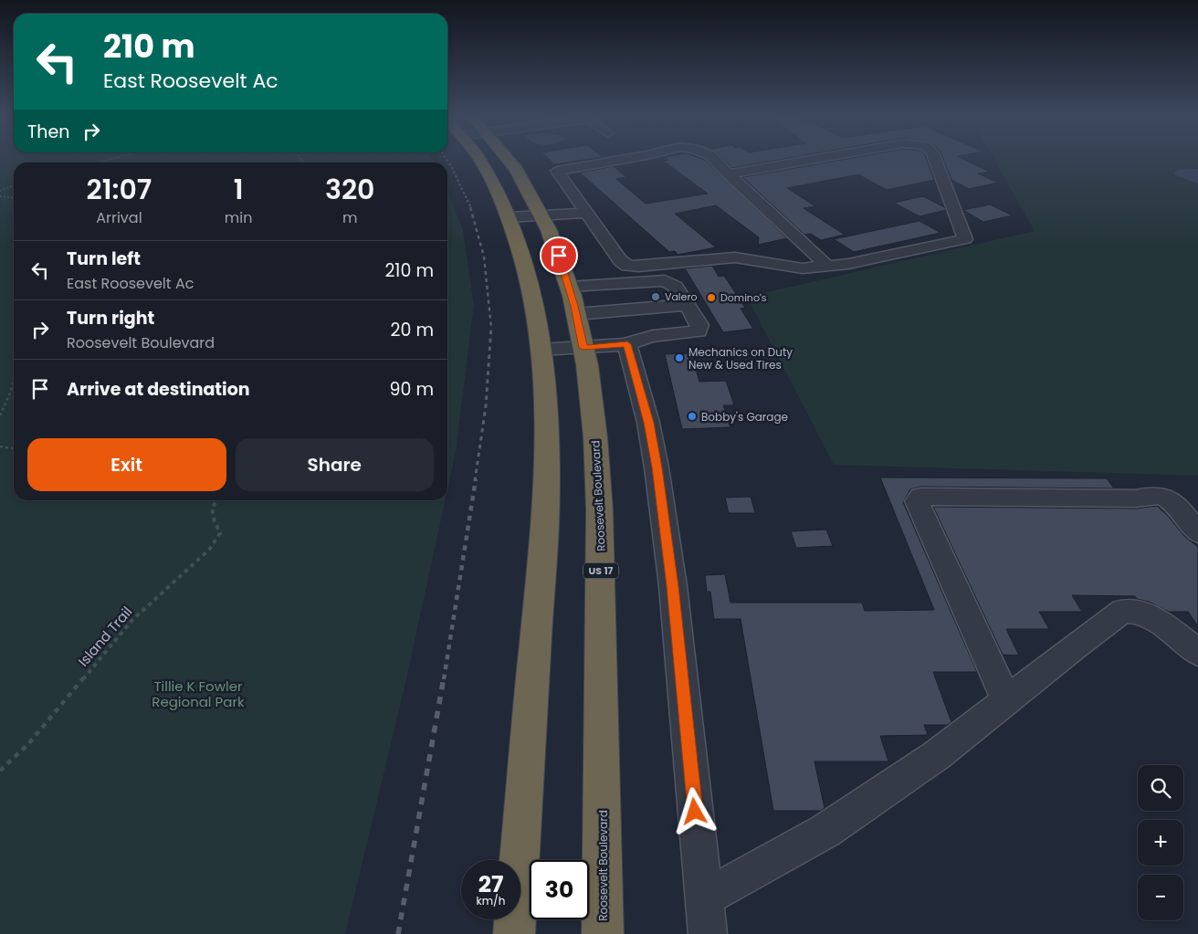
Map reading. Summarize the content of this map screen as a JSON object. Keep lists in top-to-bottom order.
{
  "streets": {
    "highway": ["Roosevelt Boulevard", "US 17"],
    "path": ["Island Trail"]
  },
  "parks": ["Tillie K Fowler Regional Park"],
  "places": [
    "Valero",
    "Domino's",
    "Mechanics on Duty New & Used Tires",
    "Bobby's Garage"
  ],
  "page": {
    "turn": ["210 m", "East Roosevelt Ac"],
    "then": "Then",
    "eta": [
      "21:07",
      "Arrival",
      "1",
      "min",
      "320",
      "m"
    ],
    "list": [
      {
        "name": "Turn left",
        "note": "East Roosevelt Ac",
        "value": "210 m"
      },
      {
        "name": "Turn right",
        "note": "Roosevelt Boulevard",
        "value": "20 m"
      },
      {
        "name": "Arrive at destination",
        "value": "90 m"
      }
    ],
    "buttons": ["Exit", "Share"],
    "map_buttons": ["+", "−"],
    "speed": "27 km/h",
    "limit": "30"
  }
}
